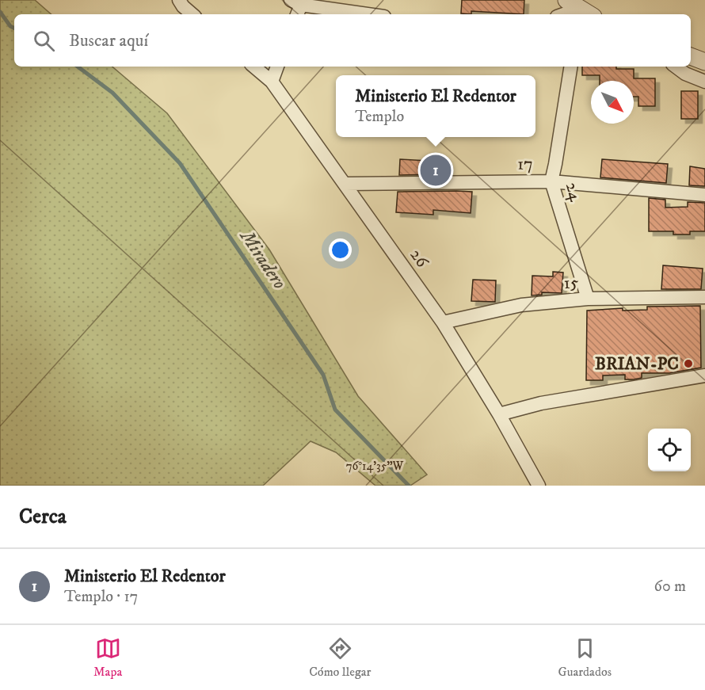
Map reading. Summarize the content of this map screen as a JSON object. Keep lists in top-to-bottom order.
{
  "streets": {
    "street": [
      "17",
      "24",
      "26",
      "15"
    ]
  },
  "crossings": [
    ["17", "24"],
    ["17", "26"],
    ["24", "15"],
    ["26", "15"]
  ],
  "water": ["Miradero"],
  "places": ["BRIAN-PC"],
  "north": "bottom right",
  "page": {
    "search": "Buscar aquí",
    "popup": ["Ministerio El Redentor", "Templo"],
    "pins": "1",
    "heading": "Cerca",
    "list": [
      {
        "mark": "1",
        "name": "Ministerio El Redentor",
        "note": "Templo · 17",
        "value": "60 m"
      }
    ],
    "nav": ["Mapa", "Cómo llegar", "Guardados"]
  },
  "coordinates": ["76°14'35\"W"]
}
